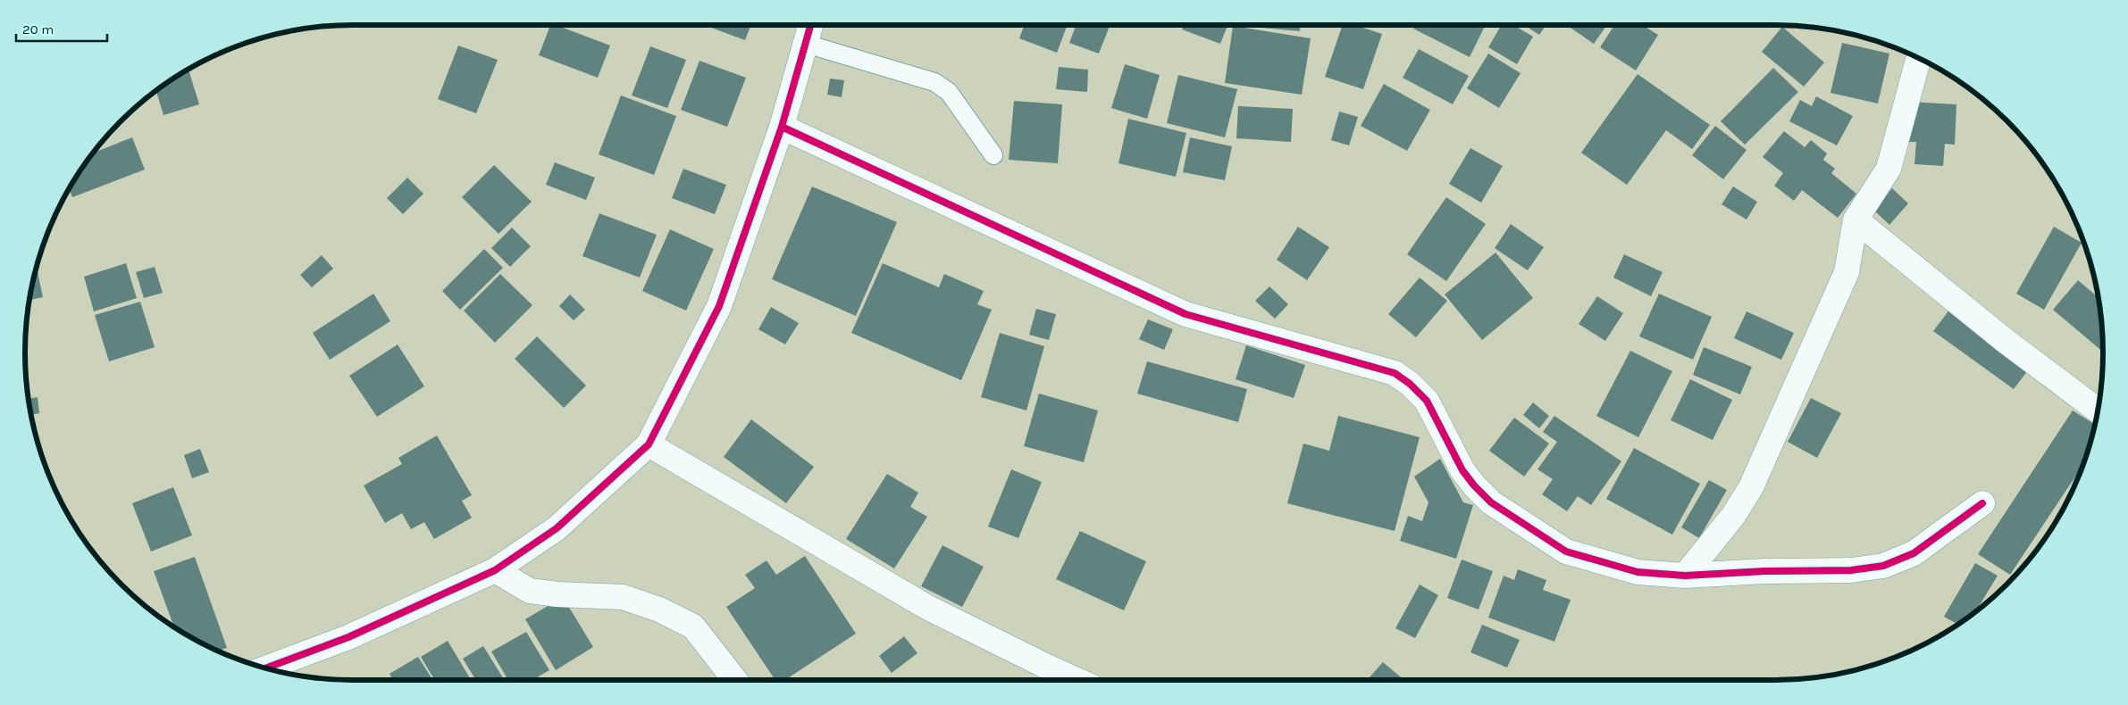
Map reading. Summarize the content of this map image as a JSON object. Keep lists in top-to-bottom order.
{
  "scale_bar": "20 m"
}
